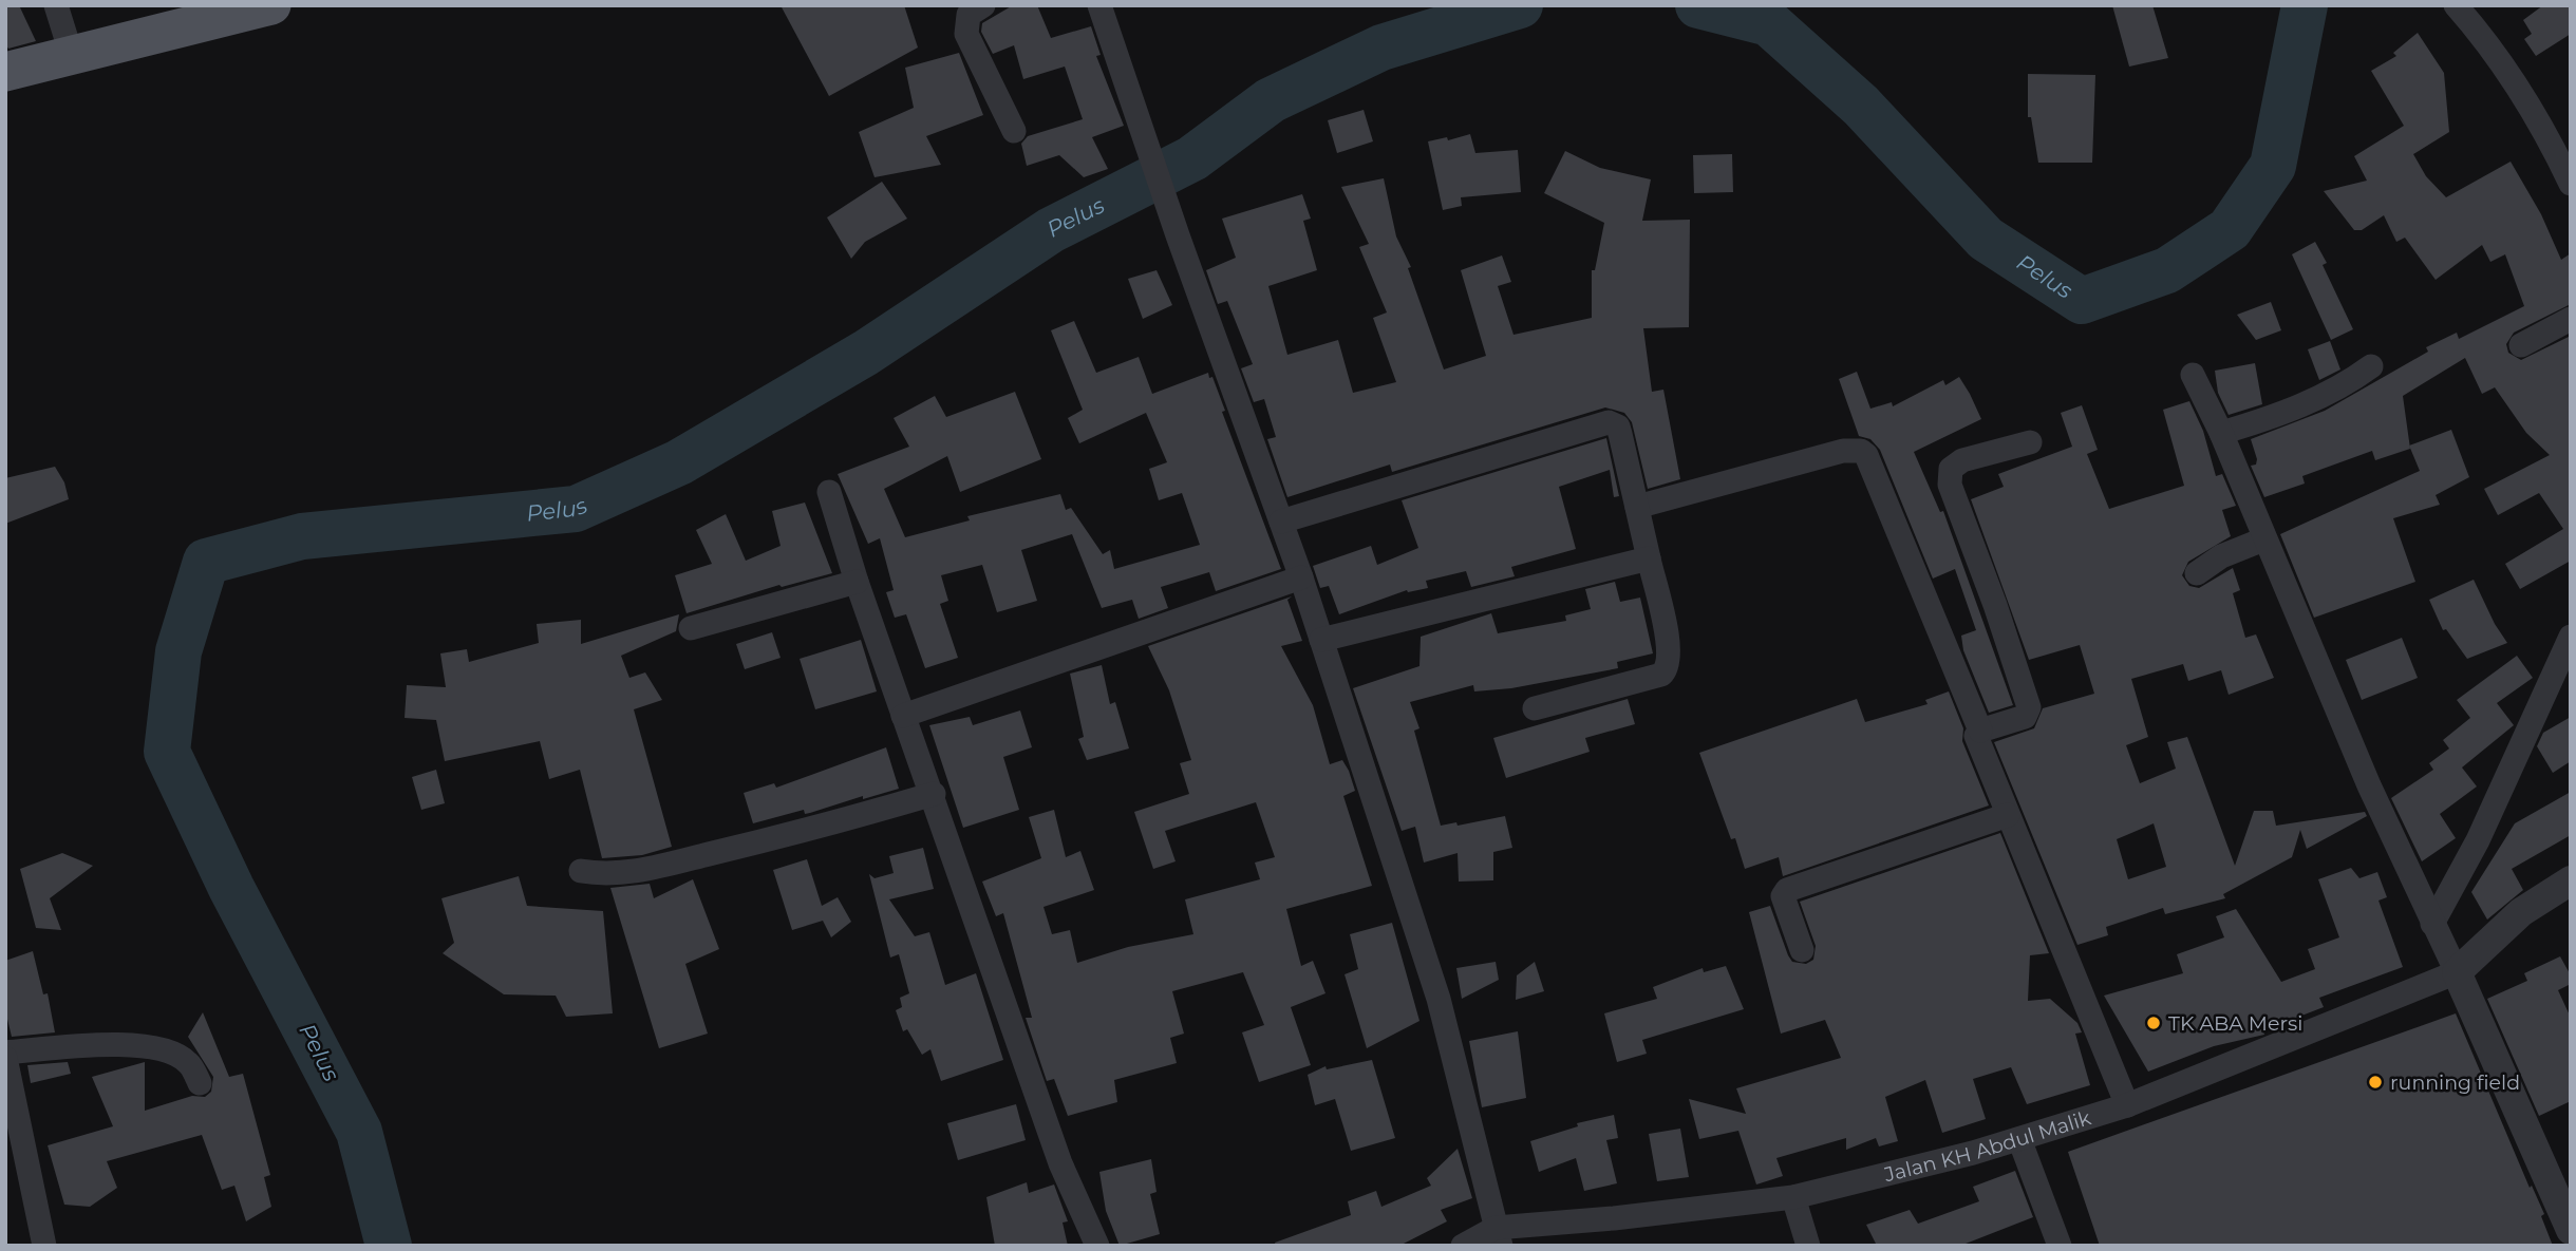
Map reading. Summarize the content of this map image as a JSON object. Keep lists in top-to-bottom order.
{
  "streets": {
    "street": ["Jalan KH Abdul Malik"]
  },
  "water": ["Pelus"],
  "places": ["TK ABA Mersi", "running field"]
}
